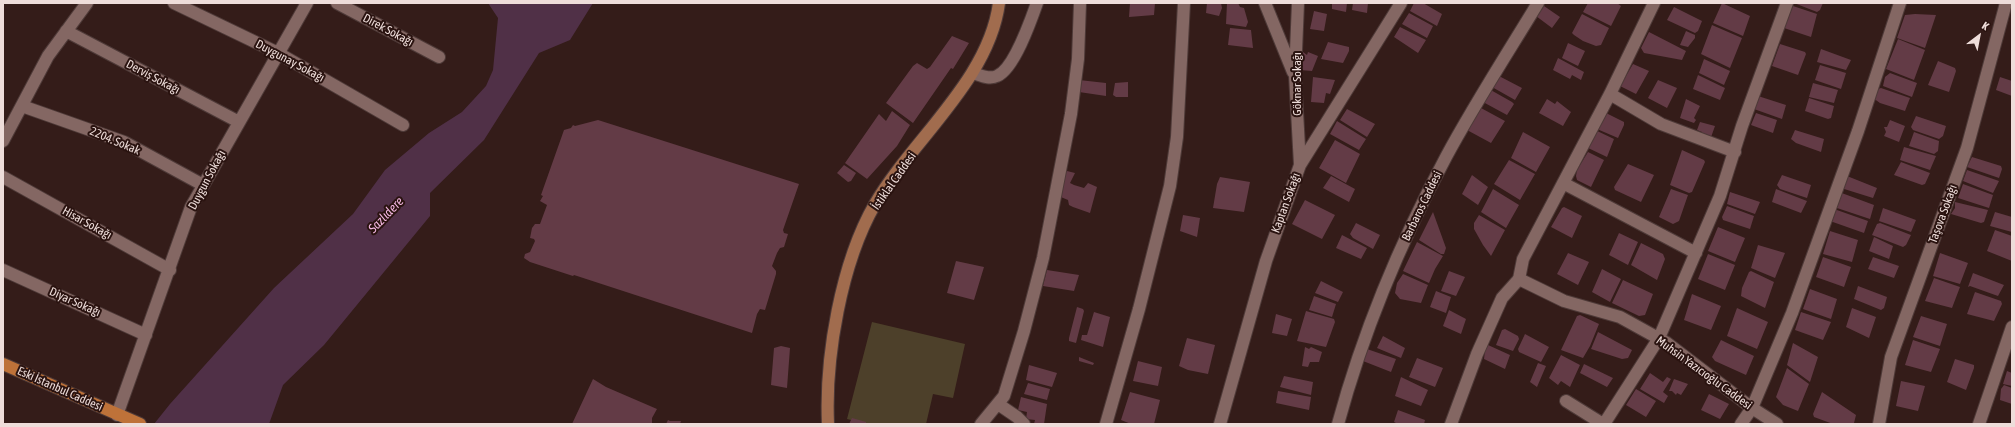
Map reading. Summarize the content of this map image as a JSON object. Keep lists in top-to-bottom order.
{
  "streets": {
    "main road": ["İstiklal Caddesi", "Eski İstanbul Caddesi"],
    "street": [
      "Direk Sokağı",
      "Duygunay Sokağı",
      "Derviş Sokağı",
      "Göknar Sokağı",
      "2204. Sokak",
      "Duygun Sokağı",
      "Kaptan Sokağı",
      "Barbaros Caddesi",
      "Taşova Sokağı",
      "Hisar Sokağı",
      "Diyar Sokağı",
      "Muhsin Yazıcıoğlu Caddesi"
    ]
  },
  "crossings": [
    ["Duygunay Sokağı", "Duygun Sokağı"],
    ["Derviş Sokağı", "Duygun Sokağı"],
    ["Göknar Sokağı", "Kaptan Sokağı"],
    ["2204. Sokak", "Duygun Sokağı"],
    ["Duygun Sokağı", "Hisar Sokağı"],
    ["Duygun Sokağı", "Diyar Sokağı"],
    ["Duygun Sokağı", "Eski İstanbul Caddesi"]
  ],
  "water": ["Sazlıdere"],
  "north": "top right"
}
